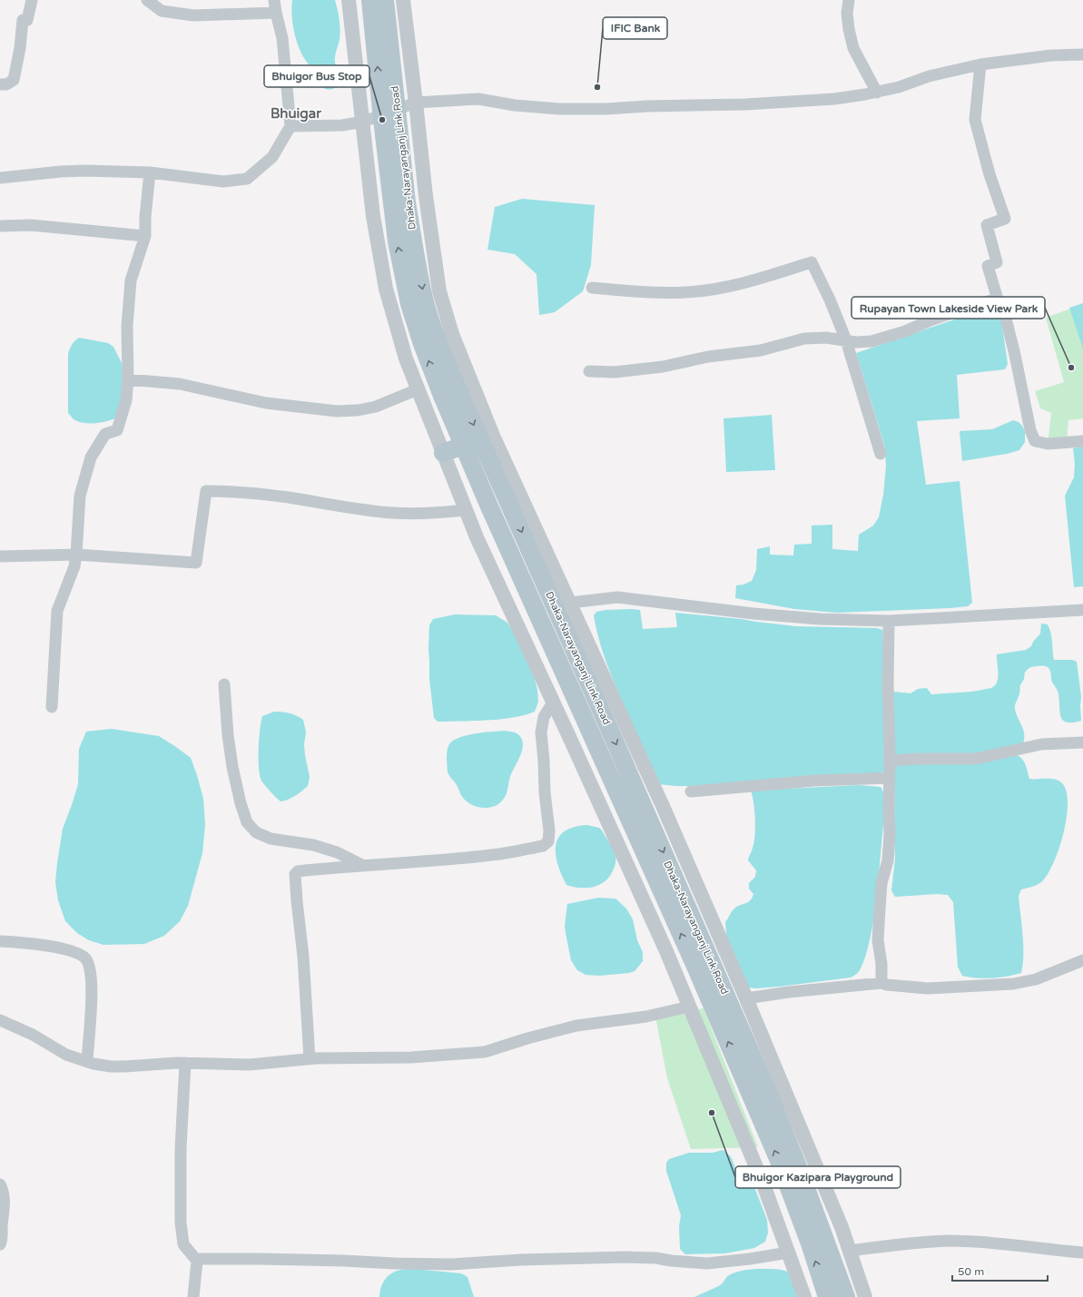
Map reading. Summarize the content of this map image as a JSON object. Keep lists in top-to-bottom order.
{
  "streets": {
    "main road": ["Dhaka-Narayanganj Link Road"]
  },
  "districts": ["Bhuigar"],
  "places": [
    "IFIC Bank",
    "Bhuigor Bus Stop",
    "Rupayan Town Lakeside View Park",
    "Bhuigor Kazipara Playground"
  ],
  "scale_bar": "50 m"
}
